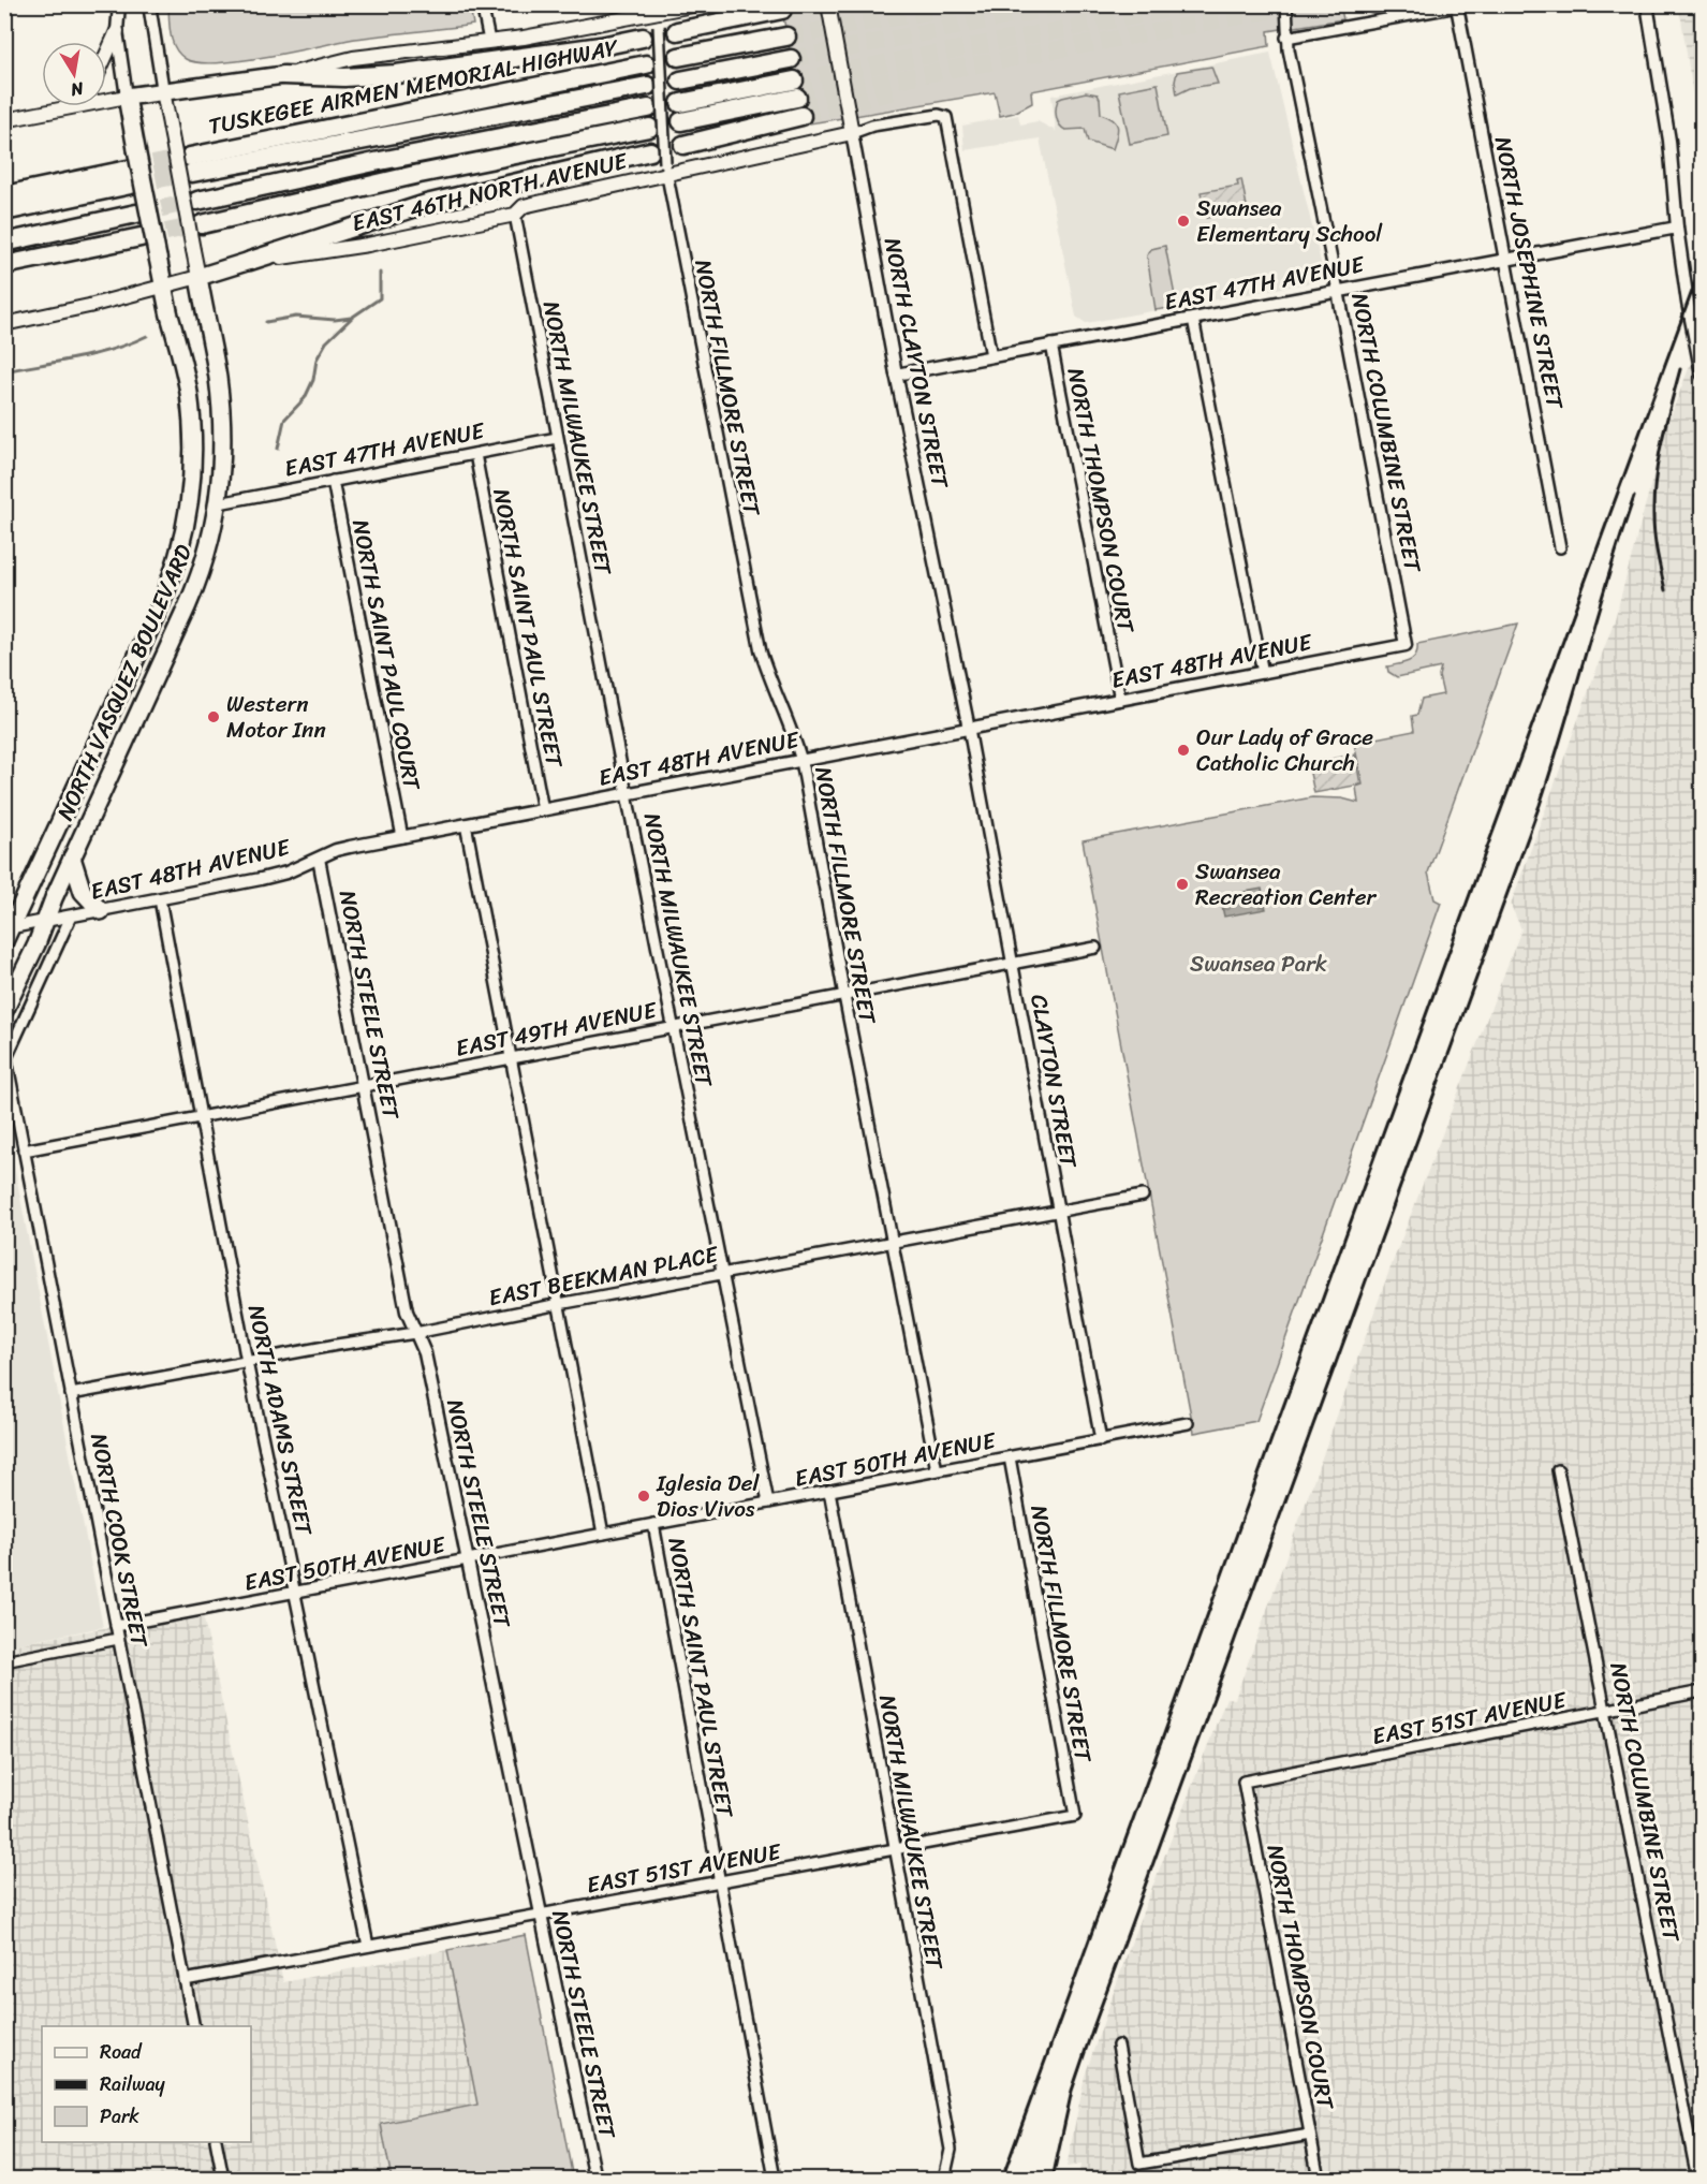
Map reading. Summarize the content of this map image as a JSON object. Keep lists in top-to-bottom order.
{
  "streets": {
    "highway": ["TUSKEGEE AIRMEN MEMORIAL HIGHWAY", "EAST 46TH NORTH AVENUE", "NORTH VASQUEZ BOULEVARD"],
    "main road": ["NORTH CLAYTON STREET"],
    "street": [
      "NORTH JOSEPHINE STREET",
      "EAST 47TH AVENUE",
      "NORTH FILLMORE STREET",
      "NORTH COLUMBINE STREET",
      "NORTH MILWAUKEE STREET",
      "NORTH THOMPSON COURT",
      "NORTH SAINT PAUL STREET",
      "NORTH SAINT PAUL COURT",
      "EAST 48TH AVENUE",
      "NORTH STEELE STREET",
      "EAST 49TH AVENUE",
      "CLAYTON STREET",
      "EAST BEEKMAN PLACE",
      "NORTH ADAMS STREET",
      "EAST 50TH AVENUE",
      "NORTH COOK STREET",
      "EAST 51ST AVENUE"
    ]
  },
  "crossings": [
    ["EAST 46TH NORTH AVENUE", "EAST 47TH AVENUE"],
    ["EAST 46TH NORTH AVENUE", "NORTH CLAYTON STREET"],
    ["EAST 46TH NORTH AVENUE", "NORTH FILLMORE STREET"],
    ["EAST 46TH NORTH AVENUE", "NORTH MILWAUKEE STREET"],
    ["EAST 46TH NORTH AVENUE", "NORTH VASQUEZ BOULEVARD"],
    ["NORTH JOSEPHINE STREET", "EAST 47TH AVENUE"],
    ["EAST 47TH AVENUE", "NORTH CLAYTON STREET"],
    ["EAST 47TH AVENUE", "NORTH COLUMBINE STREET"],
    ["EAST 47TH AVENUE", "NORTH MILWAUKEE STREET"],
    ["EAST 47TH AVENUE", "NORTH THOMPSON COURT"],
    ["EAST 47TH AVENUE", "NORTH SAINT PAUL STREET"],
    ["EAST 47TH AVENUE", "NORTH SAINT PAUL COURT"],
    ["EAST 47TH AVENUE", "NORTH VASQUEZ BOULEVARD"],
    ["NORTH CLAYTON STREET", "EAST 48TH AVENUE"],
    ["NORTH CLAYTON STREET", "CLAYTON STREET"],
    ["NORTH FILLMORE STREET", "EAST 48TH AVENUE"],
    ["NORTH FILLMORE STREET", "EAST 49TH AVENUE"],
    ["NORTH FILLMORE STREET", "EAST BEEKMAN PLACE"],
    ["NORTH FILLMORE STREET", "EAST 50TH AVENUE"],
    ["NORTH FILLMORE STREET", "EAST 51ST AVENUE"],
    ["NORTH COLUMBINE STREET", "EAST 48TH AVENUE"],
    ["NORTH COLUMBINE STREET", "EAST 51ST AVENUE"],
    ["NORTH MILWAUKEE STREET", "EAST 48TH AVENUE"],
    ["NORTH MILWAUKEE STREET", "EAST 49TH AVENUE"],
    ["NORTH MILWAUKEE STREET", "EAST BEEKMAN PLACE"],
    ["NORTH MILWAUKEE STREET", "EAST 50TH AVENUE"],
    ["NORTH MILWAUKEE STREET", "EAST 51ST AVENUE"],
    ["NORTH THOMPSON COURT", "EAST 48TH AVENUE"],
    ["NORTH THOMPSON COURT", "EAST 51ST AVENUE"],
    ["NORTH SAINT PAUL STREET", "EAST 48TH AVENUE"],
    ["NORTH SAINT PAUL STREET", "EAST 50TH AVENUE"],
    ["NORTH SAINT PAUL STREET", "EAST 51ST AVENUE"],
    ["NORTH SAINT PAUL COURT", "EAST 48TH AVENUE"],
    ["EAST 48TH AVENUE", "NORTH VASQUEZ BOULEVARD"],
    ["EAST 48TH AVENUE", "NORTH STEELE STREET"],
    ["EAST 48TH AVENUE", "CLAYTON STREET"],
    ["EAST 48TH AVENUE", "NORTH ADAMS STREET"],
    ["NORTH STEELE STREET", "EAST 49TH AVENUE"],
    ["NORTH STEELE STREET", "EAST BEEKMAN PLACE"],
    ["NORTH STEELE STREET", "EAST 50TH AVENUE"],
    ["NORTH STEELE STREET", "EAST 51ST AVENUE"],
    ["EAST 49TH AVENUE", "CLAYTON STREET"],
    ["EAST 49TH AVENUE", "NORTH ADAMS STREET"],
    ["EAST 49TH AVENUE", "NORTH COOK STREET"],
    ["CLAYTON STREET", "EAST BEEKMAN PLACE"],
    ["CLAYTON STREET", "EAST 50TH AVENUE"],
    ["EAST BEEKMAN PLACE", "NORTH ADAMS STREET"],
    ["EAST BEEKMAN PLACE", "NORTH COOK STREET"],
    ["NORTH ADAMS STREET", "EAST 50TH AVENUE"],
    ["NORTH ADAMS STREET", "EAST 51ST AVENUE"],
    ["EAST 50TH AVENUE", "NORTH COOK STREET"],
    ["NORTH COOK STREET", "EAST 51ST AVENUE"]
  ],
  "parks": ["Swansea Park"],
  "places": [
    "Swansea Elementary School",
    "Western Motor Inn",
    "Our Lady of Grace Catholic Church",
    "Swansea Recreation Center",
    "Iglesia Del Dios Vivos"
  ],
  "legend": ["Road", "Railway", "Park"],
  "north": "bottom"
}
